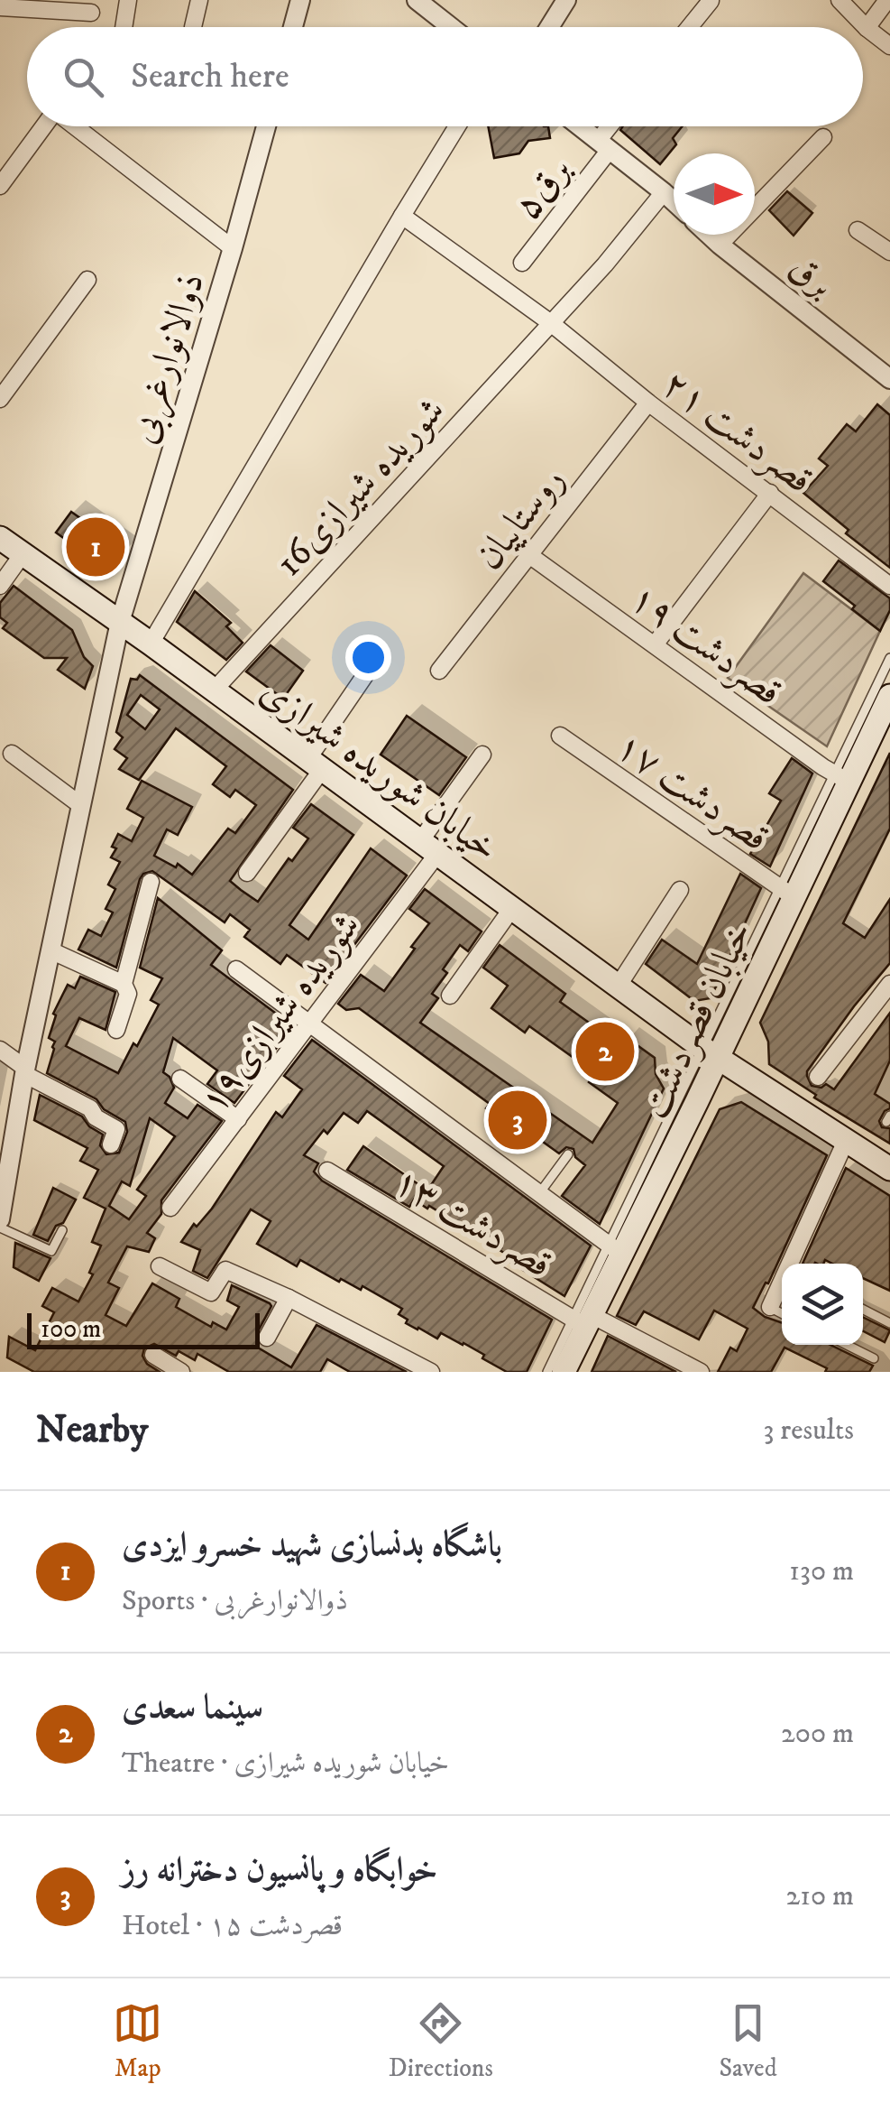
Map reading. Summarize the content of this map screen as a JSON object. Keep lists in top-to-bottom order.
{
  "streets": {
    "main road": ["خیابان شوریده شیرازی", "خیابان قصردشت"],
    "street": [
      "برق۵",
      "برق",
      "ذوالانوارغربی",
      "قصردشت ۲۱",
      "شوریده شیرازی16",
      "روستاییان",
      "قصردشت ۱۹",
      "قصردشت ۱۷",
      "شوریده شیرازی۱۹",
      "قصردشت ۱۳"
    ]
  },
  "crossings": [
    ["ذوالانوارغربی", "خیابان شوریده شیرازی"],
    ["قصردشت ۲۱", "شوریده شیرازی16"],
    ["قصردشت ۲۱", "روستاییان"],
    ["شوریده شیرازی16", "خیابان شوریده شیرازی"],
    ["روستاییان", "قصردشت ۱۹"],
    ["قصردشت ۱۹", "خیابان قصردشت"],
    ["خیابان شوریده شیرازی", "شوریده شیرازی۱۹"],
    ["خیابان شوریده شیرازی", "خیابان قصردشت"],
    ["قصردشت ۱۷", "خیابان قصردشت"],
    ["خیابان قصردشت", "قصردشت ۱۳"]
  ],
  "scale_bar": "100 m",
  "north": "right",
  "page": {
    "search": "Search here",
    "pins": ["1", "2", "3"],
    "scale": "100 m",
    "heading": ["Nearby", "3 results"],
    "list": [
      {
        "mark": "1",
        "name": "باشگاه بدنسازی شهید خسرو ایزدی",
        "note": "Sports · ذوالانوارغربی",
        "value": "130 m"
      },
      {
        "mark": "2",
        "name": "سینما سعدی",
        "note": "Theatre · خیابان شوریده شیرازی",
        "value": "200 m"
      },
      {
        "mark": "3",
        "name": "خوابگاه و پانسیون دخترانه رز",
        "note": "Hotel · قصردشت ۱۵",
        "value": "210 m"
      }
    ],
    "nav": ["Map", "Directions", "Saved"]
  }
}
